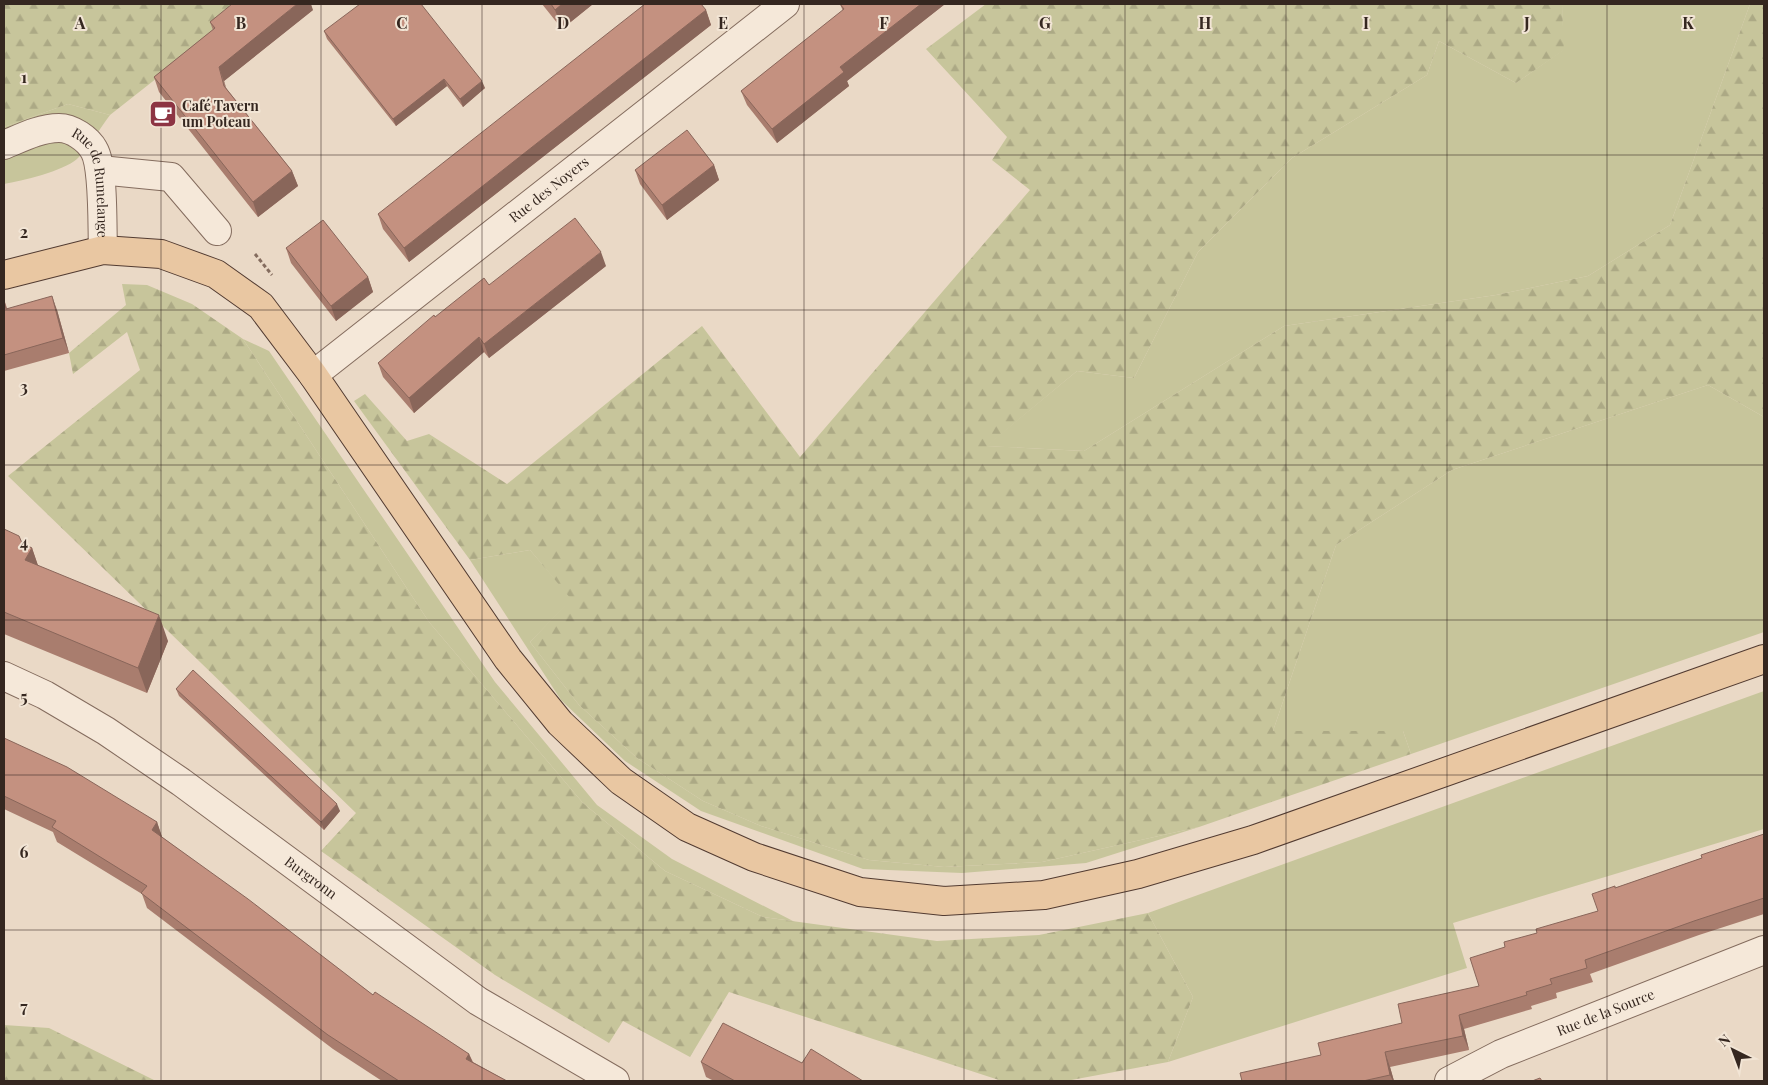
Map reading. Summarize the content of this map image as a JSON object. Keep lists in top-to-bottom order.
{
  "streets": {
    "street": [
      "Rue de Rumelange",
      "Rue des Noyers",
      "Burgronn",
      "Rue de la Source"
    ]
  },
  "places": {
    "cafe": ["Café Tavern um Poteau"]
  },
  "north": "top left",
  "grid": {
    "columns": [
      "A",
      "B",
      "C",
      "D",
      "E",
      "F",
      "G",
      "H",
      "I",
      "J",
      "K"
    ],
    "rows": [
      "1",
      "2",
      "3",
      "4",
      "5",
      "6",
      "7"
    ]
  }
}
